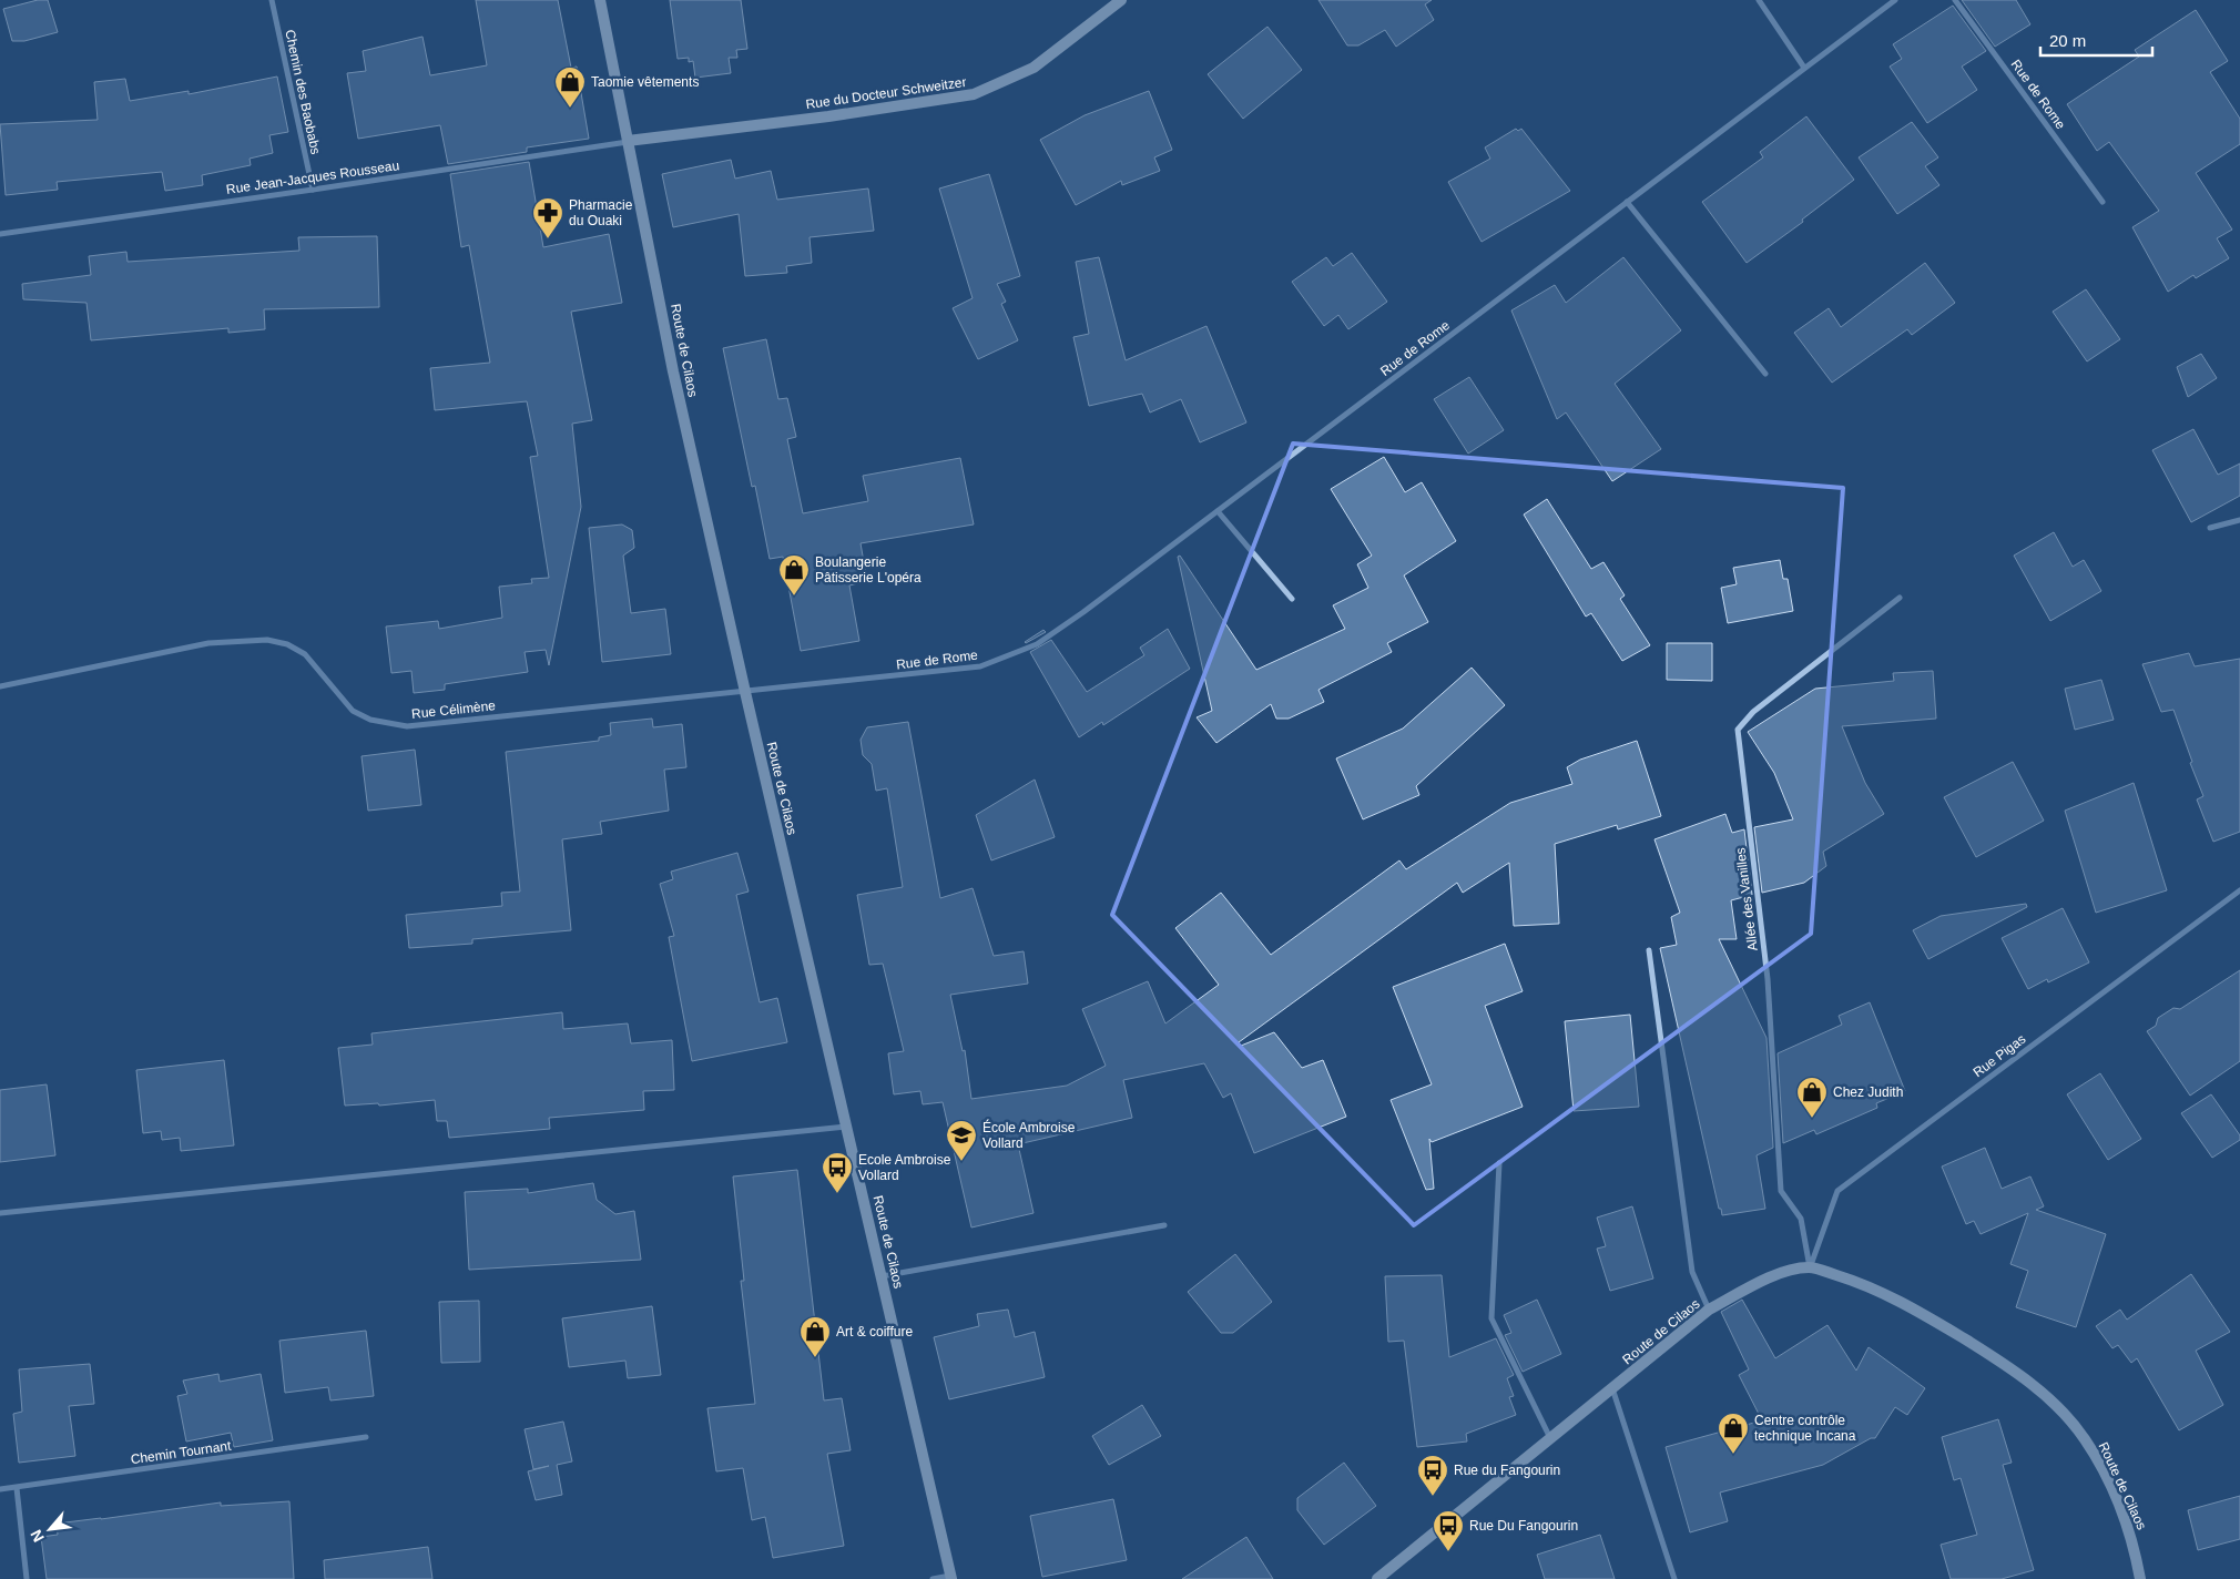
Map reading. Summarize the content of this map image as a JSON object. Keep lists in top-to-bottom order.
{
  "streets": {
    "main road": ["Rue du Docteur Schweitzer", "Route de Cilaos"],
    "street": [
      "Chemin des Baobabs",
      "Rue de Rome",
      "Rue Jean-Jacques Rousseau",
      "Rue Célimène",
      "Allée des Vanilles",
      "Rue Pigas",
      "Chemin Tournant"
    ]
  },
  "crossings": [
    ["Chemin des Baobabs", "Rue Jean-Jacques Rousseau"],
    ["Rue du Docteur Schweitzer", "Rue Jean-Jacques Rousseau"],
    ["Rue du Docteur Schweitzer", "Route de Cilaos"],
    ["Rue de Rome", "Route de Cilaos"],
    ["Rue de Rome", "Rue Célimène"],
    ["Rue Jean-Jacques Rousseau", "Route de Cilaos"],
    ["Route de Cilaos", "Rue Célimène"],
    ["Route de Cilaos", "Allée des Vanilles"],
    ["Route de Cilaos", "Rue Pigas"],
    ["Allée des Vanilles", "Rue Pigas"]
  ],
  "places": {
    "shop": [
      "Taomie vêtements",
      "Boulangerie Pâtisserie L'opéra",
      "Chez Judith",
      "Art & coiffure",
      "Centre contrôle technique Incana"
    ],
    "pharmacy": ["Pharmacie du Ouaki"],
    "school or university": ["École Ambroise Vollard"],
    "bus stop": ["Ecole Ambroise Vollard", "Rue du Fangourin", "Rue Du Fangourin"]
  },
  "scale_bar": "20 m",
  "north": "bottom left"
}
